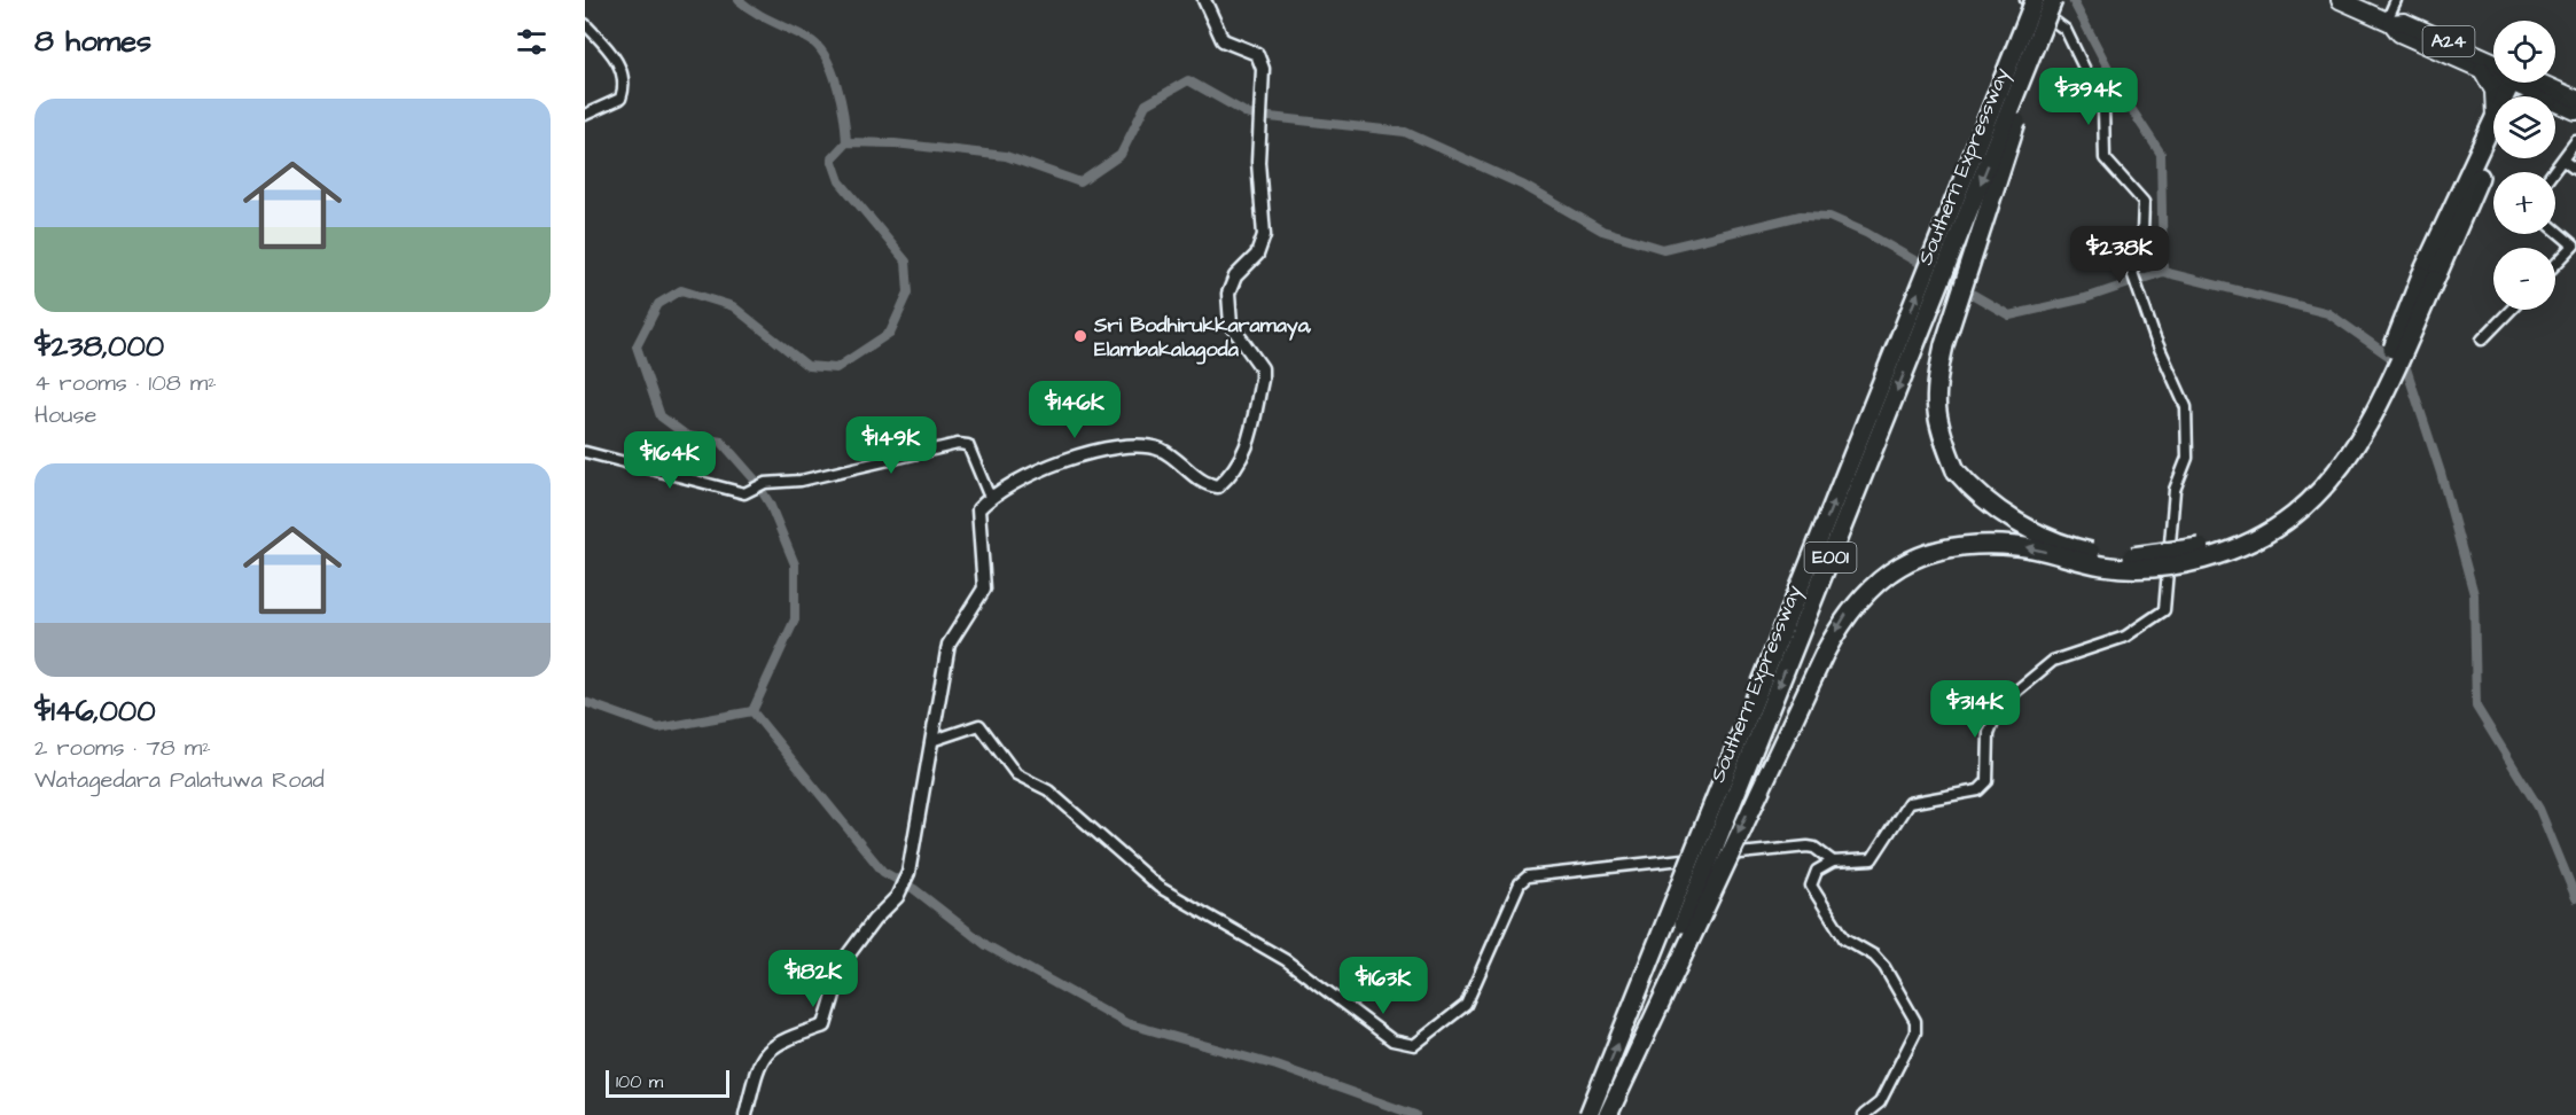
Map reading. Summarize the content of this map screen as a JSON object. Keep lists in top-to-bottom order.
{
  "streets": {
    "highway": ["A24", "Southern Expressway", "E001"]
  },
  "places": ["Sri Bodhirukkaramaya, Elambakalagoda"],
  "scale_bar": "100 m",
  "page": {
    "heading": "8 homes",
    "map_buttons": ["+", "−"],
    "price": [
      "$394K",
      "$238K",
      "$146K",
      "$149K",
      "$164K",
      "$314K",
      "$182K",
      "$163K"
    ],
    "list": [
      {
        "name": "$238,000",
        "note": "4 rooms · 108 m² · House"
      },
      {
        "name": "$146,000",
        "note": "2 rooms · 78 m² · Watagedara Palatuwa Road"
      }
    ],
    "scale": "100 m"
  }
}
